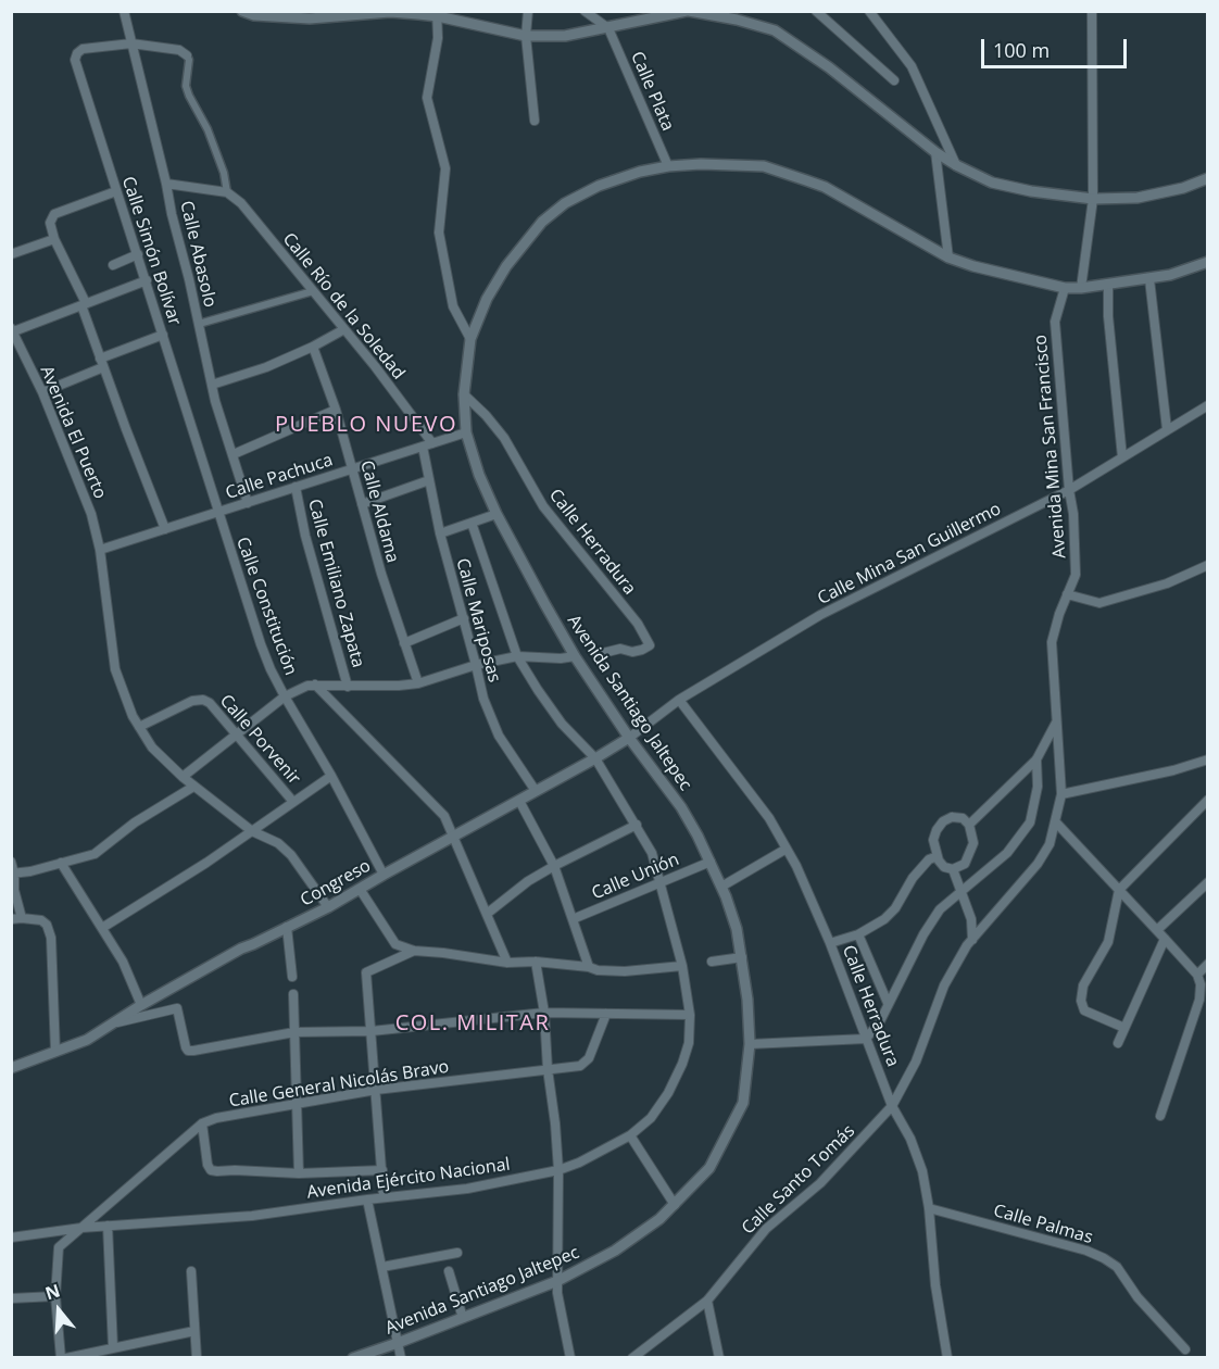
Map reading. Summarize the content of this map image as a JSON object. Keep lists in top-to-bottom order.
{
  "streets": {
    "street": [
      "Calle Plata",
      "Calle Simón Bolívar",
      "Calle Abasolo",
      "Calle Río de la Soledad",
      "Avenida El Puerto",
      "Avenida Mina San Francisco",
      "Calle Pachuca",
      "Calle Aldama",
      "Calle Herradura",
      "Calle Mina San Guillermo",
      "Calle Emiliano Zapata",
      "Calle Constitución",
      "Calle Mariposas",
      "Avenida Santiago Jaltepec",
      "Calle Porvenir",
      "Calle Unión",
      "Congreso",
      "Calle General Nicolás Bravo",
      "Avenida Ejército Nacional",
      "Calle Santo Tomás",
      "Calle Palmas"
    ]
  },
  "crossings": [
    ["Calle Plata", "Avenida Santiago Jaltepec"],
    ["Calle Simón Bolívar", "Calle Abasolo"],
    ["Calle Simón Bolívar", "Calle Pachuca"],
    ["Calle Simón Bolívar", "Calle Constitución"],
    ["Calle Abasolo", "Calle Pachuca"],
    ["Calle Río de la Soledad", "Calle Pachuca"],
    ["Avenida El Puerto", "Calle Pachuca"],
    ["Avenida El Puerto", "Calle Porvenir"],
    ["Avenida El Puerto", "Congreso"],
    ["Avenida Mina San Francisco", "Calle Mina San Guillermo"],
    ["Avenida Mina San Francisco", "Avenida Santiago Jaltepec"],
    ["Avenida Mina San Francisco", "Calle Santo Tomás"],
    ["Calle Pachuca", "Calle Aldama"],
    ["Calle Pachuca", "Calle Emiliano Zapata"],
    ["Calle Pachuca", "Calle Constitución"],
    ["Calle Pachuca", "Calle Mariposas"],
    ["Calle Pachuca", "Avenida Santiago Jaltepec"],
    ["Calle Herradura", "Calle Mina San Guillermo"],
    ["Calle Herradura", "Avenida Santiago Jaltepec"],
    ["Calle Herradura", "Calle Santo Tomás"],
    ["Calle Herradura", "Calle Palmas"],
    ["Calle Mina San Guillermo", "Avenida Santiago Jaltepec"],
    ["Calle Mina San Guillermo", "Congreso"],
    ["Calle Constitución", "Congreso"],
    ["Calle Mariposas", "Congreso"],
    ["Avenida Santiago Jaltepec", "Calle Unión"],
    ["Avenida Santiago Jaltepec", "Congreso"],
    ["Calle Unión", "Avenida Ejército Nacional"],
    ["Congreso", "Avenida Ejército Nacional"],
    ["Calle General Nicolás Bravo", "Avenida Ejército Nacional"]
  ],
  "districts": ["PUEBLO NUEVO", "COL. MILITAR"],
  "scale_bar": "100 m",
  "north": "top"
}
